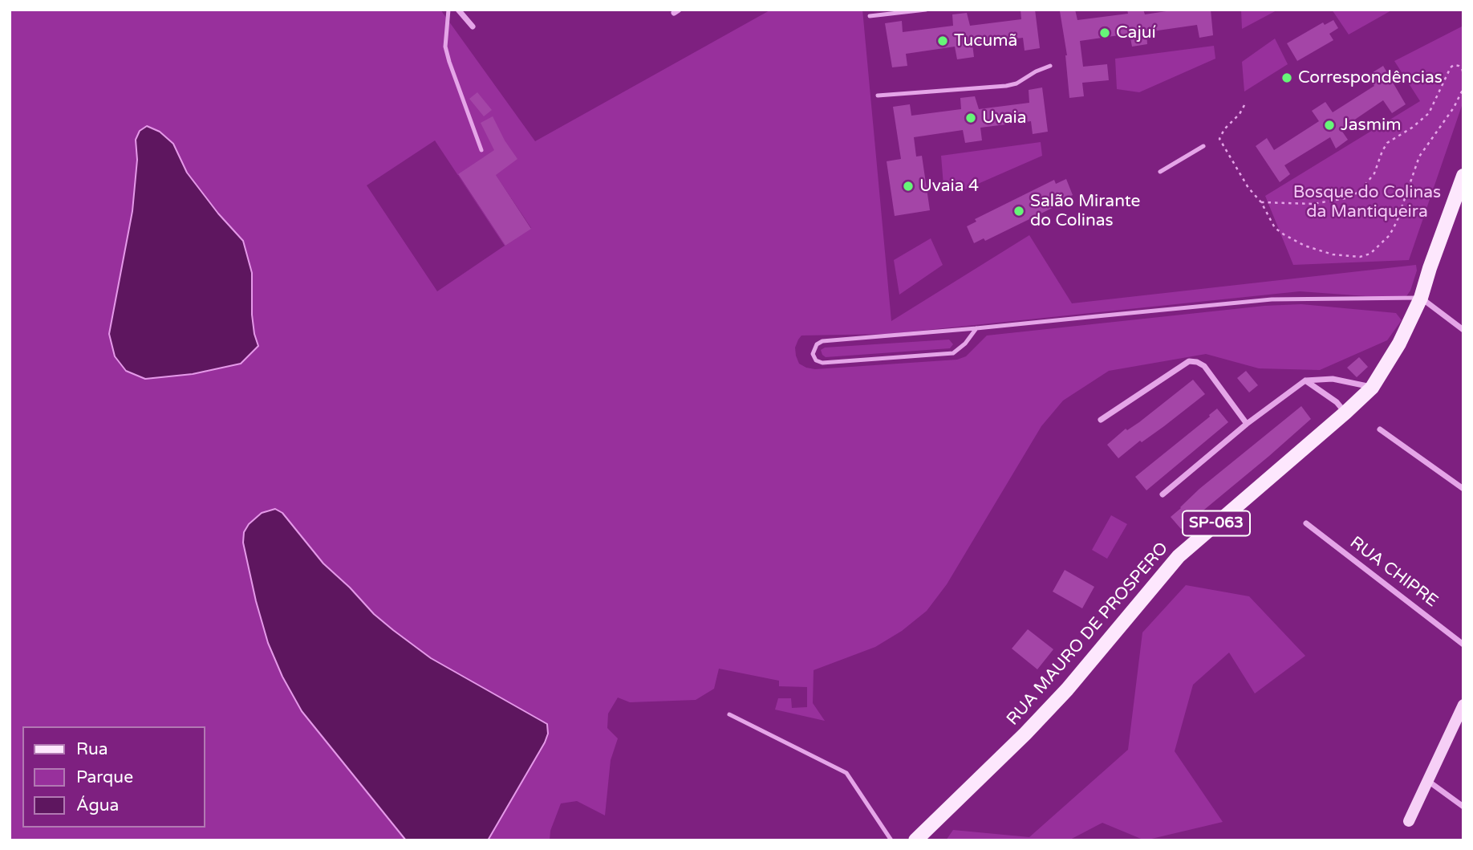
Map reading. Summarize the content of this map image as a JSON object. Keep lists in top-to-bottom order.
{
  "streets": {
    "main road": ["SP-063", "RUA MAURO DE PROSPERO"],
    "street": ["RUA CHIPRE"]
  },
  "parks": ["Bosque do Colinas da Mantiqueira"],
  "places": [
    "Cajuí",
    "Tucumã",
    "Correspondências",
    "Uvaia",
    "Jasmim",
    "Uvaia 4",
    "Salão Mirante do Colinas"
  ],
  "legend": ["Rua", "Parque", "Água"]
}
